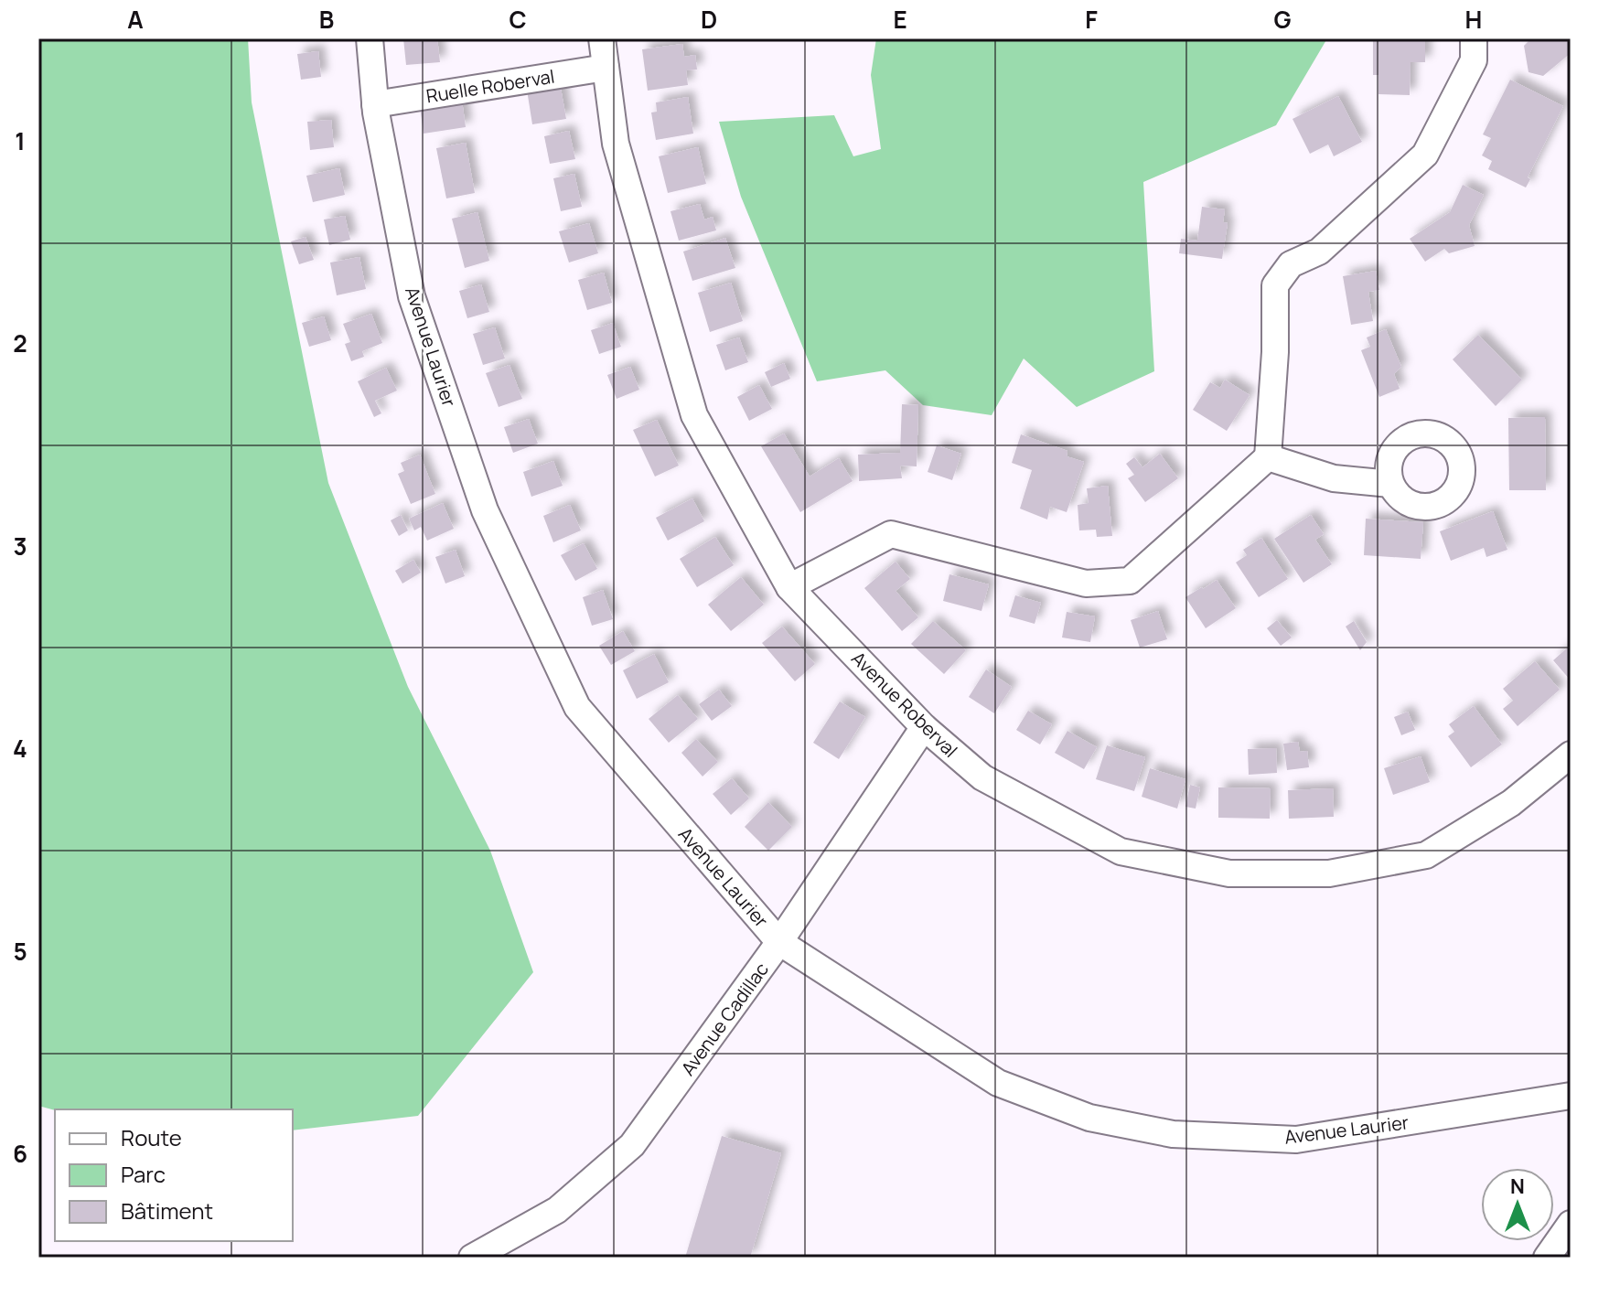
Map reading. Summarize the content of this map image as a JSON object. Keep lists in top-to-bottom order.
{
  "streets": {
    "street": [
      "Ruelle Roberval",
      "Avenue Laurier",
      "Avenue Roberval",
      "Avenue Cadillac"
    ]
  },
  "crossings": [
    ["Ruelle Roberval", "Avenue Laurier"],
    ["Ruelle Roberval", "Avenue Roberval"],
    ["Avenue Laurier", "Avenue Cadillac"],
    ["Avenue Roberval", "Avenue Cadillac"]
  ],
  "legend": ["Route", "Parc", "Bâtiment"],
  "north": "top",
  "grid": {
    "columns": [
      "A",
      "B",
      "C",
      "D",
      "E",
      "F",
      "G",
      "H"
    ],
    "rows": [
      "1",
      "2",
      "3",
      "4",
      "5",
      "6"
    ]
  }
}
